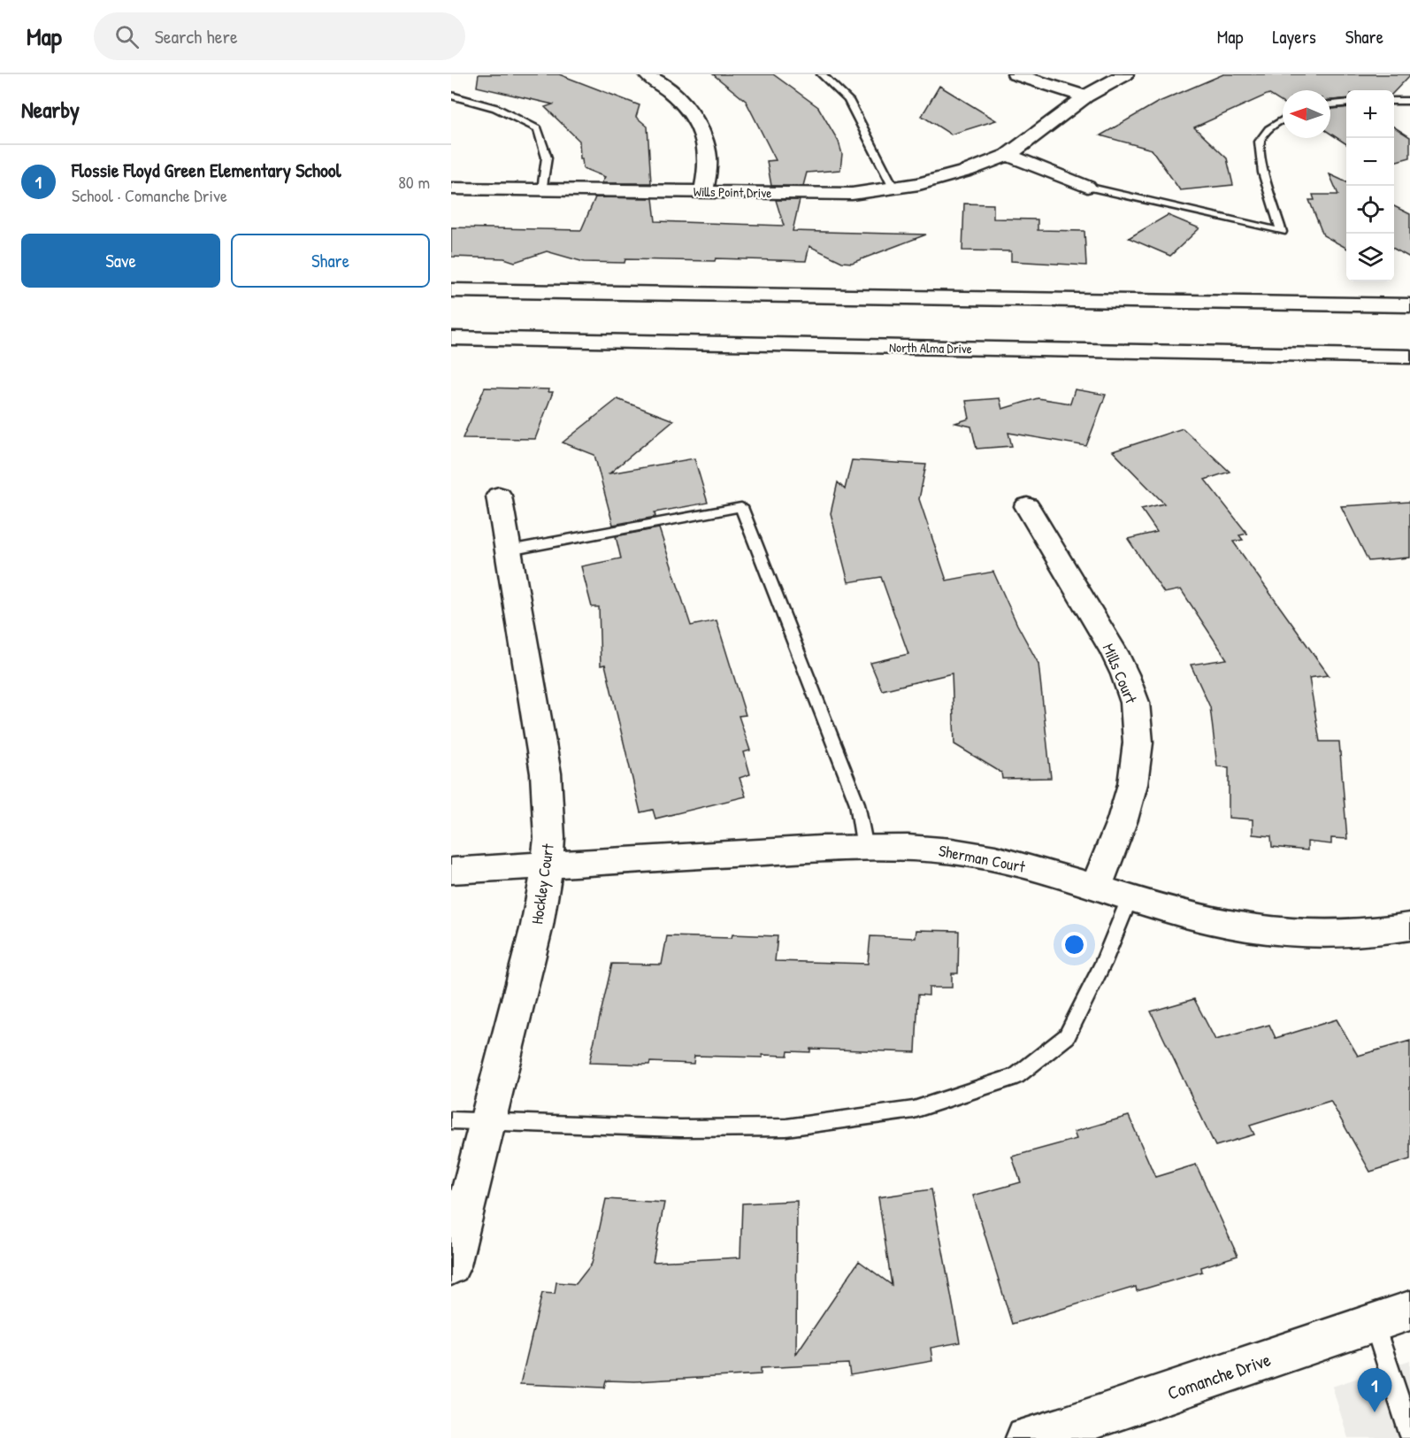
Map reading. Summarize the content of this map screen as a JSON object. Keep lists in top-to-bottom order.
{
  "streets": {
    "street": [
      "Wills Point Drive",
      "North Alma Drive",
      "Mills Court",
      "Sherman Court",
      "Hockley Court",
      "Comanche Drive"
    ]
  },
  "crossings": [
    ["Mills Court", "Sherman Court"],
    ["Sherman Court", "Hockley Court"]
  ],
  "north": "left",
  "page": {
    "header": "Map",
    "search": "Search here",
    "nav": ["Map", "Layers", "Share"],
    "heading": "Nearby",
    "map_buttons": ["+", "−"],
    "list": [
      {
        "mark": "1",
        "name": "Flossie Floyd Green Elementary School",
        "note": "School · Comanche Drive",
        "value": "80 m"
      }
    ],
    "buttons": ["Save", "Share"],
    "pins": "1"
  }
}
